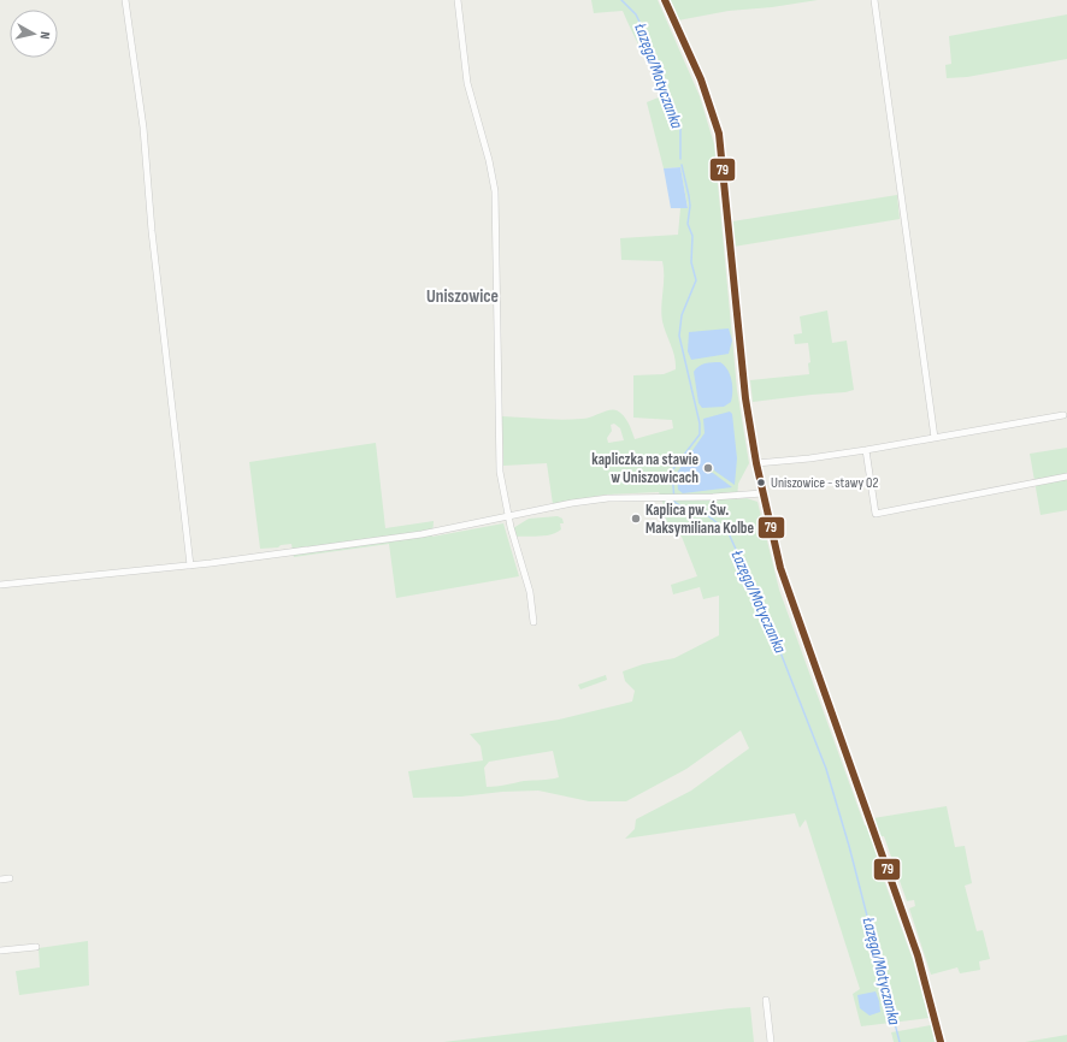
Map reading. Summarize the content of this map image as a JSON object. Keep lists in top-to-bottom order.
{
  "districts": ["Uniszowice"],
  "water": ["Łazęga/Motyczanka"],
  "places": ["kapliczka na stawie w Uniszowicach", "Uniszowice - stawy 02", "Kaplica pw. Św. Maksymiliana Kolbe"],
  "lines": ["transit line 79"],
  "north": "right"
}
